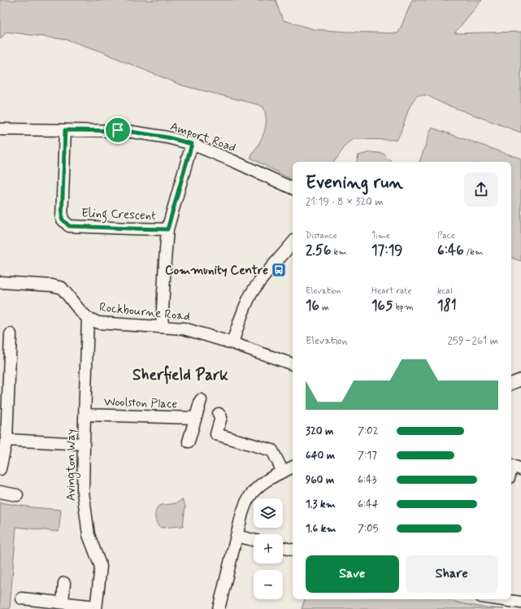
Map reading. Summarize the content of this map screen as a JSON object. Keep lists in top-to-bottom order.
{
  "streets": {
    "street": [
      "Amport Road",
      "Eling Crescent",
      "Rockbourne Road",
      "Woolston Place",
      "Avington Way"
    ]
  },
  "crossings": [
    ["Amport Road", "Eling Crescent"],
    ["Rockbourne Road", "Avington Way"],
    ["Woolston Place", "Avington Way"]
  ],
  "districts": ["Sherfield Park"],
  "places": {
    "bus stop": ["Community Centre"]
  },
  "page": {
    "heading": ["Evening run", "21:19 · 8 × 320 m"],
    "stats": [
      ["Distance", "2.56 km"],
      ["Time", "17:19"],
      ["Pace", "6:46 /km"],
      ["Elevation", "16 m"],
      ["Heart rate", "165 bpm"],
      ["kcal", "181"]
    ],
    "chart": ["Elevation", "259–261 m"],
    "list": [
      {
        "name": "320 m",
        "note": "7:02"
      },
      {
        "name": "640 m",
        "note": "7:17"
      },
      {
        "name": "960 m",
        "note": "6:43"
      },
      {
        "name": "1.3 km",
        "note": "6:44"
      },
      {
        "name": "1.6 km",
        "note": "7:05"
      }
    ],
    "map_buttons": ["+", "−"],
    "buttons": ["Save", "Share"]
  }
}
